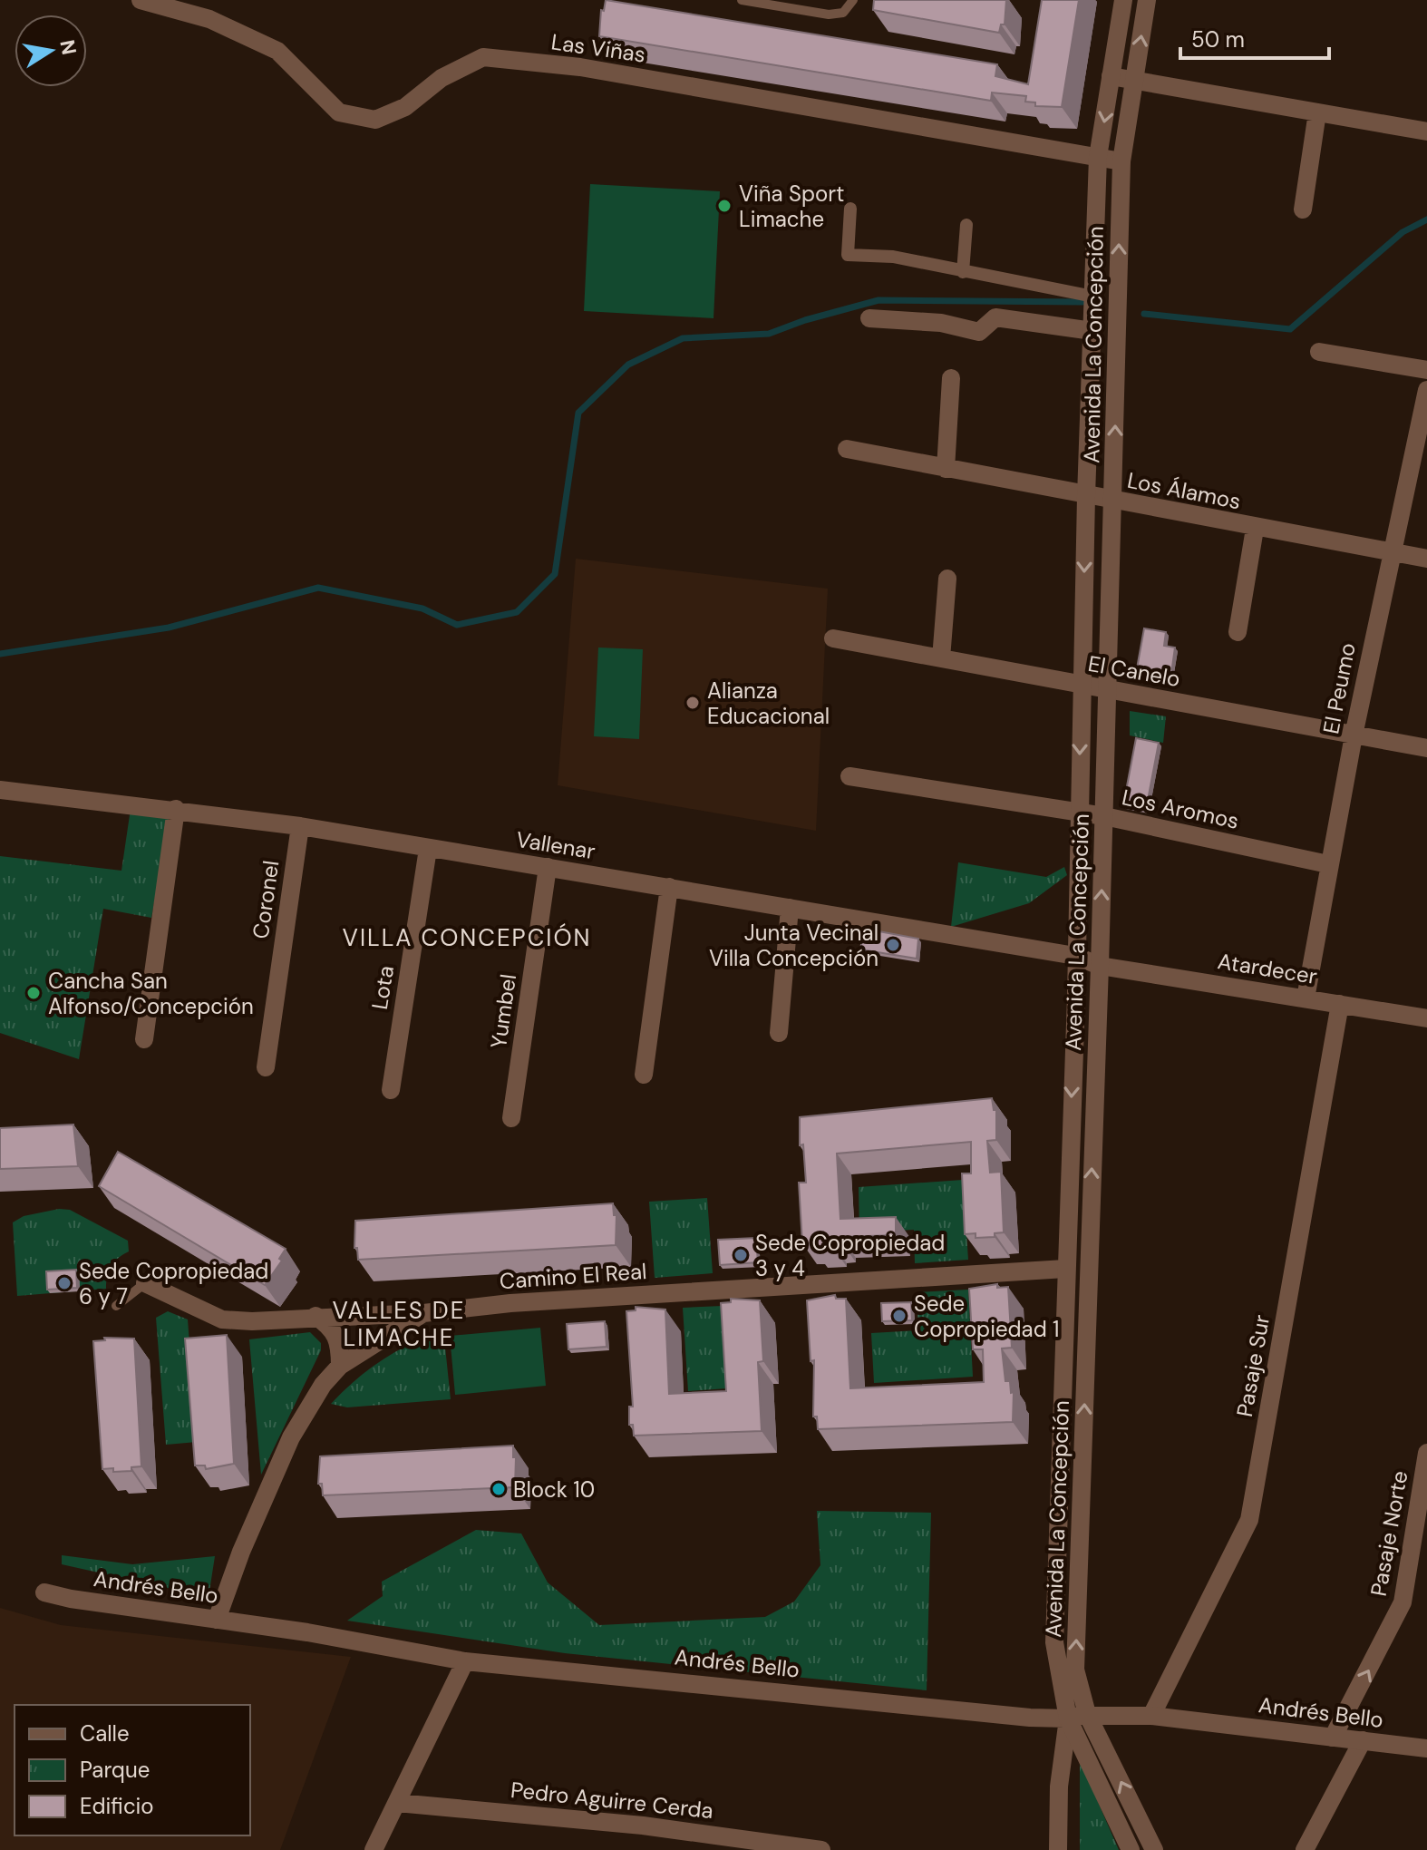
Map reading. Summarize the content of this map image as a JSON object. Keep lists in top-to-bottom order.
{
  "streets": {
    "street": [
      "Las Viñas",
      "Avenida La Concepción",
      "Los Álamos",
      "El Canelo",
      "El Peumo",
      "Los Aromos",
      "Vallenar",
      "Coronel",
      "Atardecer",
      "Lota",
      "Yumbel",
      "Camino El Real",
      "Pasaje Sur",
      "Pasaje Norte",
      "Andrés Bello",
      "Pedro Aguirre Cerda"
    ]
  },
  "crossings": [
    ["Las Viñas", "Avenida La Concepción"],
    ["Avenida La Concepción", "Los Álamos"],
    ["Avenida La Concepción", "El Canelo"],
    ["Avenida La Concepción", "Los Aromos"],
    ["Avenida La Concepción", "Vallenar"],
    ["Avenida La Concepción", "Atardecer"],
    ["Avenida La Concepción", "Camino El Real"],
    ["Avenida La Concepción", "Andrés Bello"],
    ["Los Álamos", "El Peumo"],
    ["El Canelo", "El Peumo"],
    ["El Peumo", "Los Aromos"],
    ["El Peumo", "Atardecer"],
    ["Vallenar", "Coronel"],
    ["Vallenar", "Atardecer"],
    ["Vallenar", "Lota"],
    ["Vallenar", "Yumbel"],
    ["Atardecer", "Pasaje Sur"],
    ["Camino El Real", "Andrés Bello"],
    ["Pasaje Sur", "Andrés Bello"],
    ["Pasaje Norte", "Andrés Bello"]
  ],
  "one_way": ["Pasaje Norte"],
  "districts": ["VILLA CONCEPCIÓN", "VALLES DE LIMACHE"],
  "places": [
    "Viña Sport Limache",
    "Alianza Educacional",
    "Junta Vecinal Villa Concepción",
    "Cancha San Alfonso/Concepción",
    "Sede Copropiedad 3 y 4",
    "Sede Copropiedad 6 y 7",
    "Sede Copropiedad 1",
    "Block 10"
  ],
  "legend": ["Calle", "Parque", "Edificio"],
  "scale_bar": "50 m",
  "north": "right"
}
